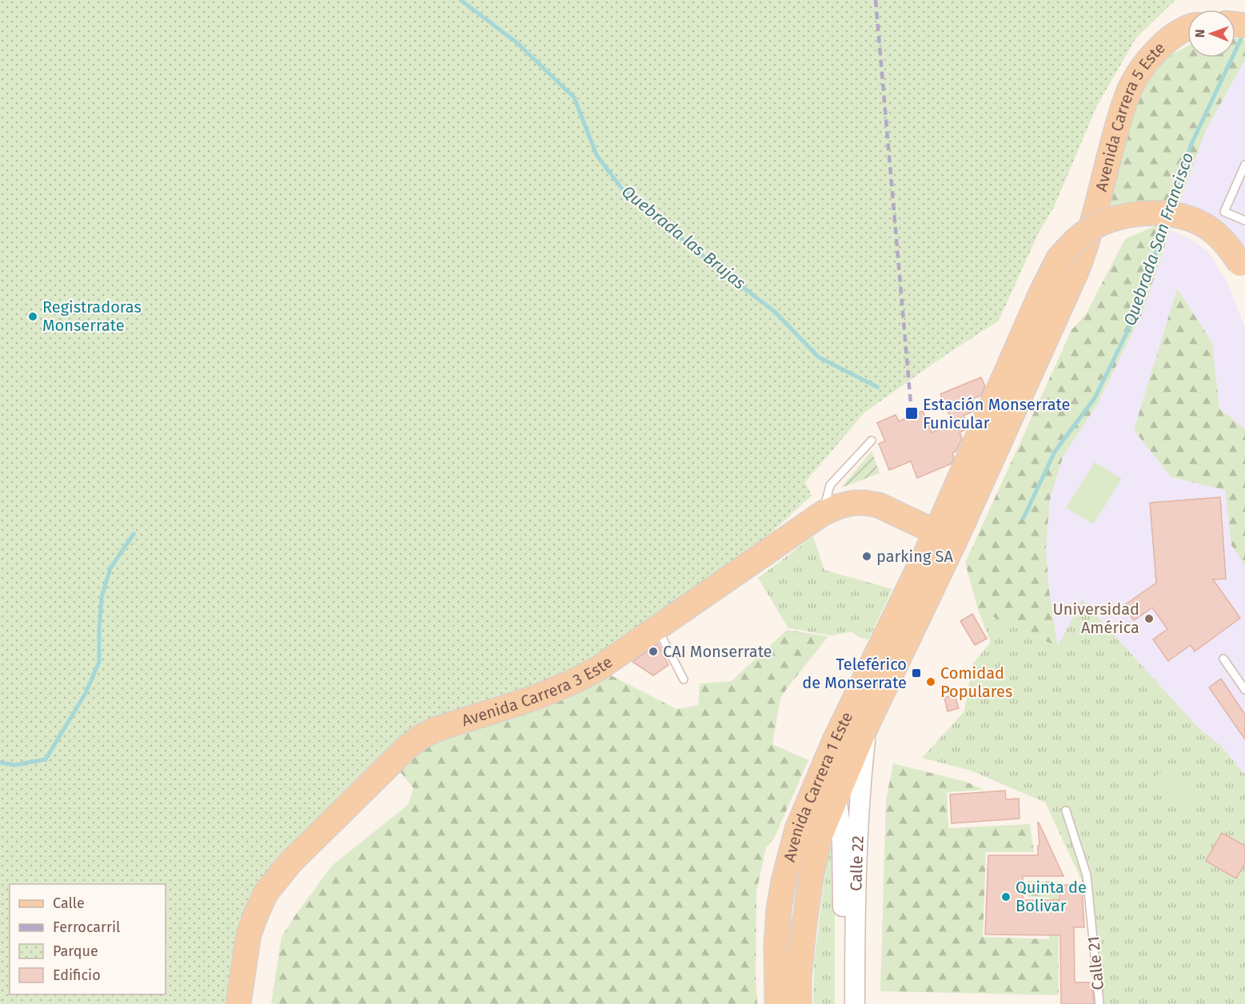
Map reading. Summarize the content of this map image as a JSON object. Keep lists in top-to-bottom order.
{
  "streets": {
    "main road": ["Avenida Carrera 5 Este", "Avenida Carrera 3 Este", "Avenida Carrera 1 Este"],
    "street": ["Calle 22"],
    "lane": ["Calle 21"]
  },
  "crossings": [
    ["Avenida Carrera 5 Este", "Avenida Carrera 3 Este"],
    ["Avenida Carrera 5 Este", "Avenida Carrera 1 Este"],
    ["Avenida Carrera 3 Este", "Avenida Carrera 1 Este"],
    ["Avenida Carrera 1 Este", "Calle 22"]
  ],
  "water": ["Quebrada las Brujas", "Quebrada San Francisco"],
  "places": {
    "other": [
      "Registradoras Monserrate",
      "parking SA",
      "Universidad América",
      "CAI Monserrate",
      "Comidad Populares",
      "Quinta de Bolivar"
    ],
    "transit": ["Estación Monserrate Funicular", "Teleférico de Monserrate"]
  },
  "legend": [
    "Calle",
    "Ferrocarril",
    "Parque",
    "Edificio"
  ],
  "north": "left"
}
